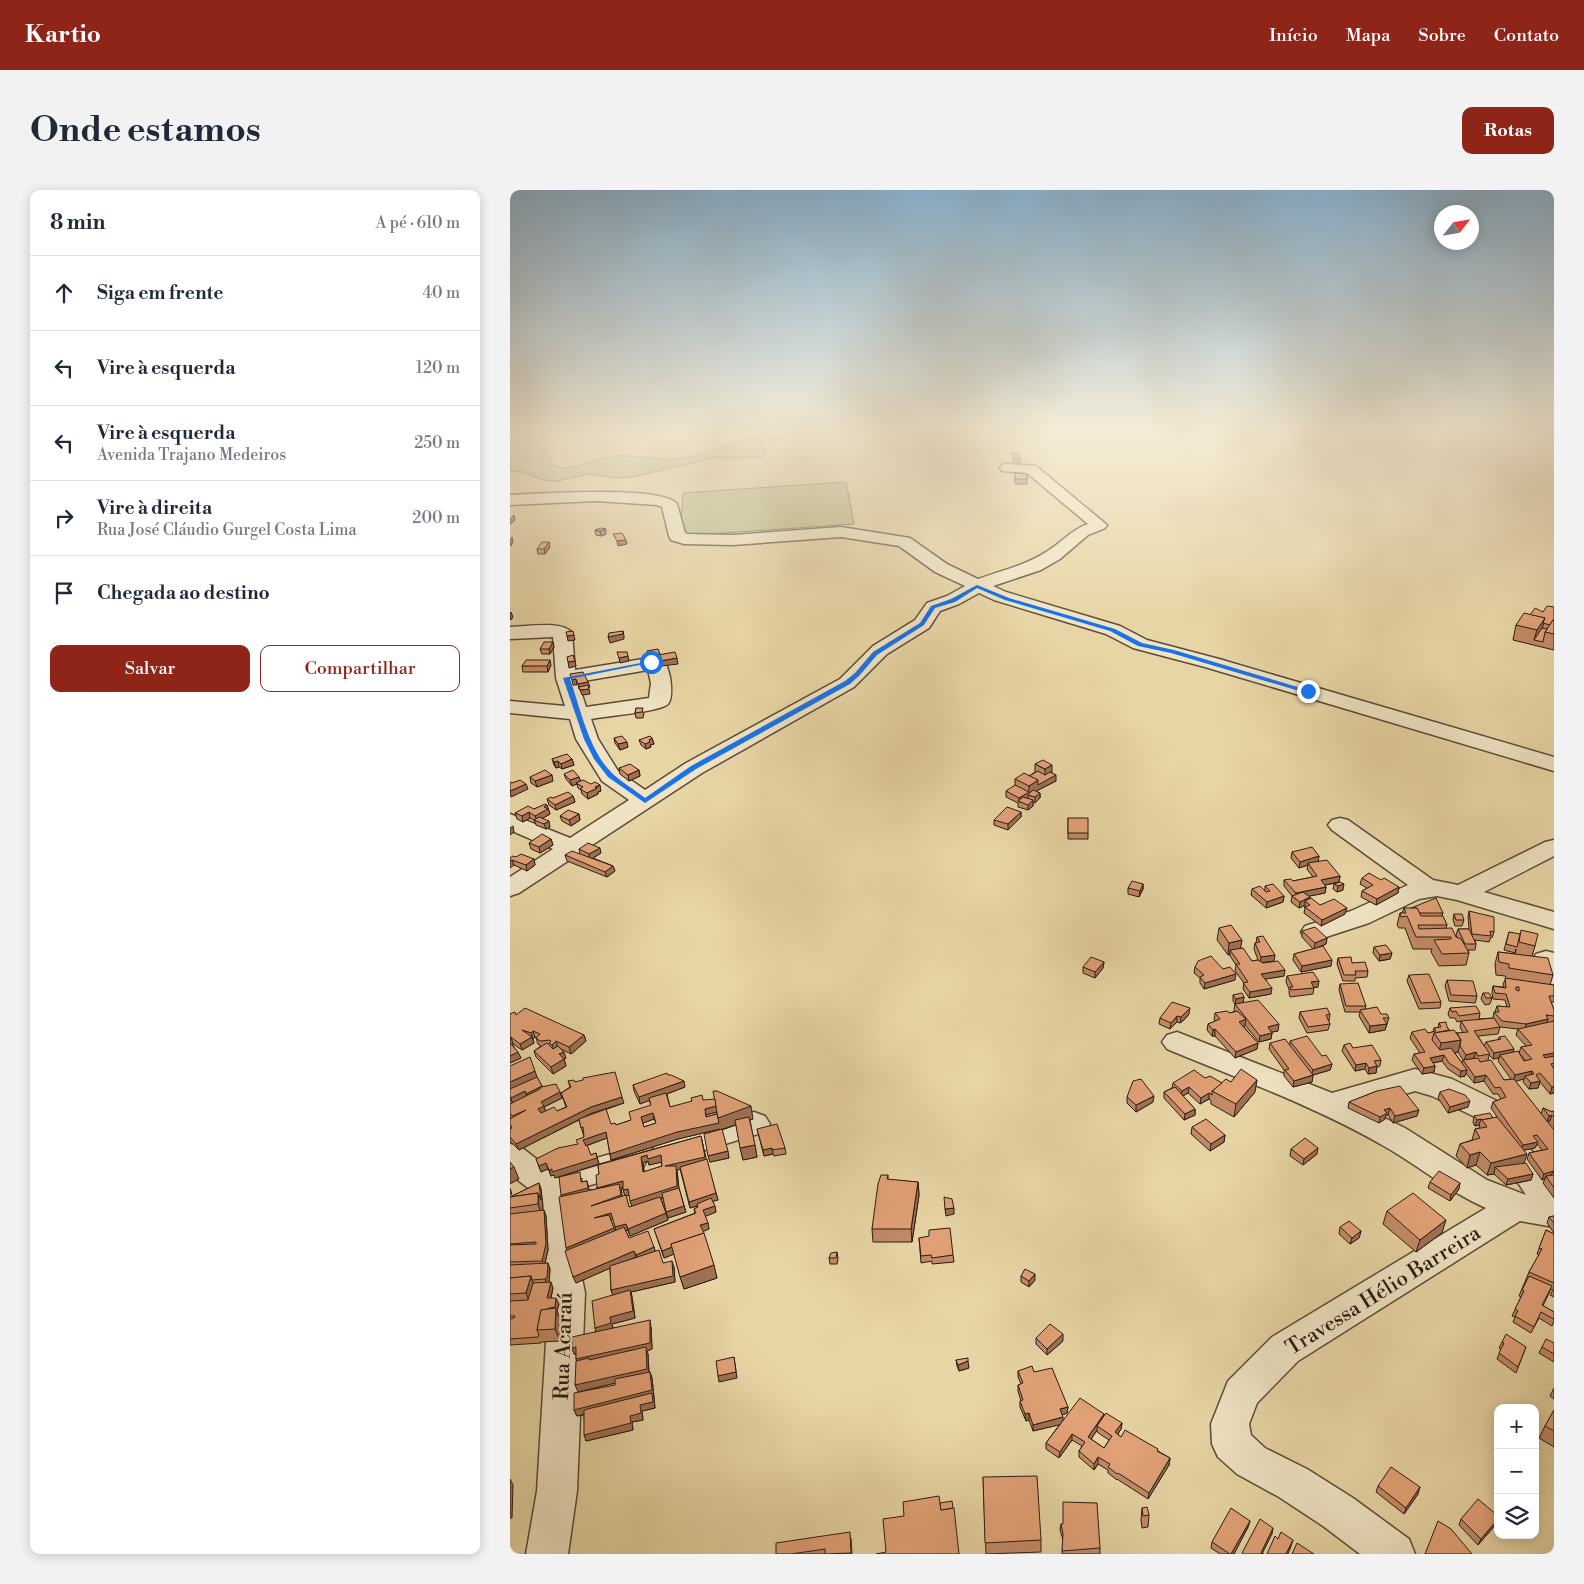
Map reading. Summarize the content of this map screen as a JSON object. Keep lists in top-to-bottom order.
{
  "streets": {
    "street": ["Travessa Hélio Barreira", "Rua Acaraú"]
  },
  "north": "top right",
  "page": {
    "header": "Kartio",
    "nav": [
      "Início",
      "Mapa",
      "Sobre",
      "Contato"
    ],
    "buttons": [
      "Rotas",
      ["Salvar", "Compartilhar"]
    ],
    "title": "Onde estamos",
    "heading": ["8 min", "A pé · 610 m"],
    "list": [
      ["Siga em frente", "40 m"],
      ["Vire à esquerda", "120 m"],
      ["Vire à esquerda", "Avenida Trajano Medeiros", "250 m"],
      ["Vire à direita", "Rua José Cláudio Gurgel Costa Lima", "200 m"],
      "Chegada ao destino"
    ],
    "map_buttons": ["+", "−"]
  }
}
